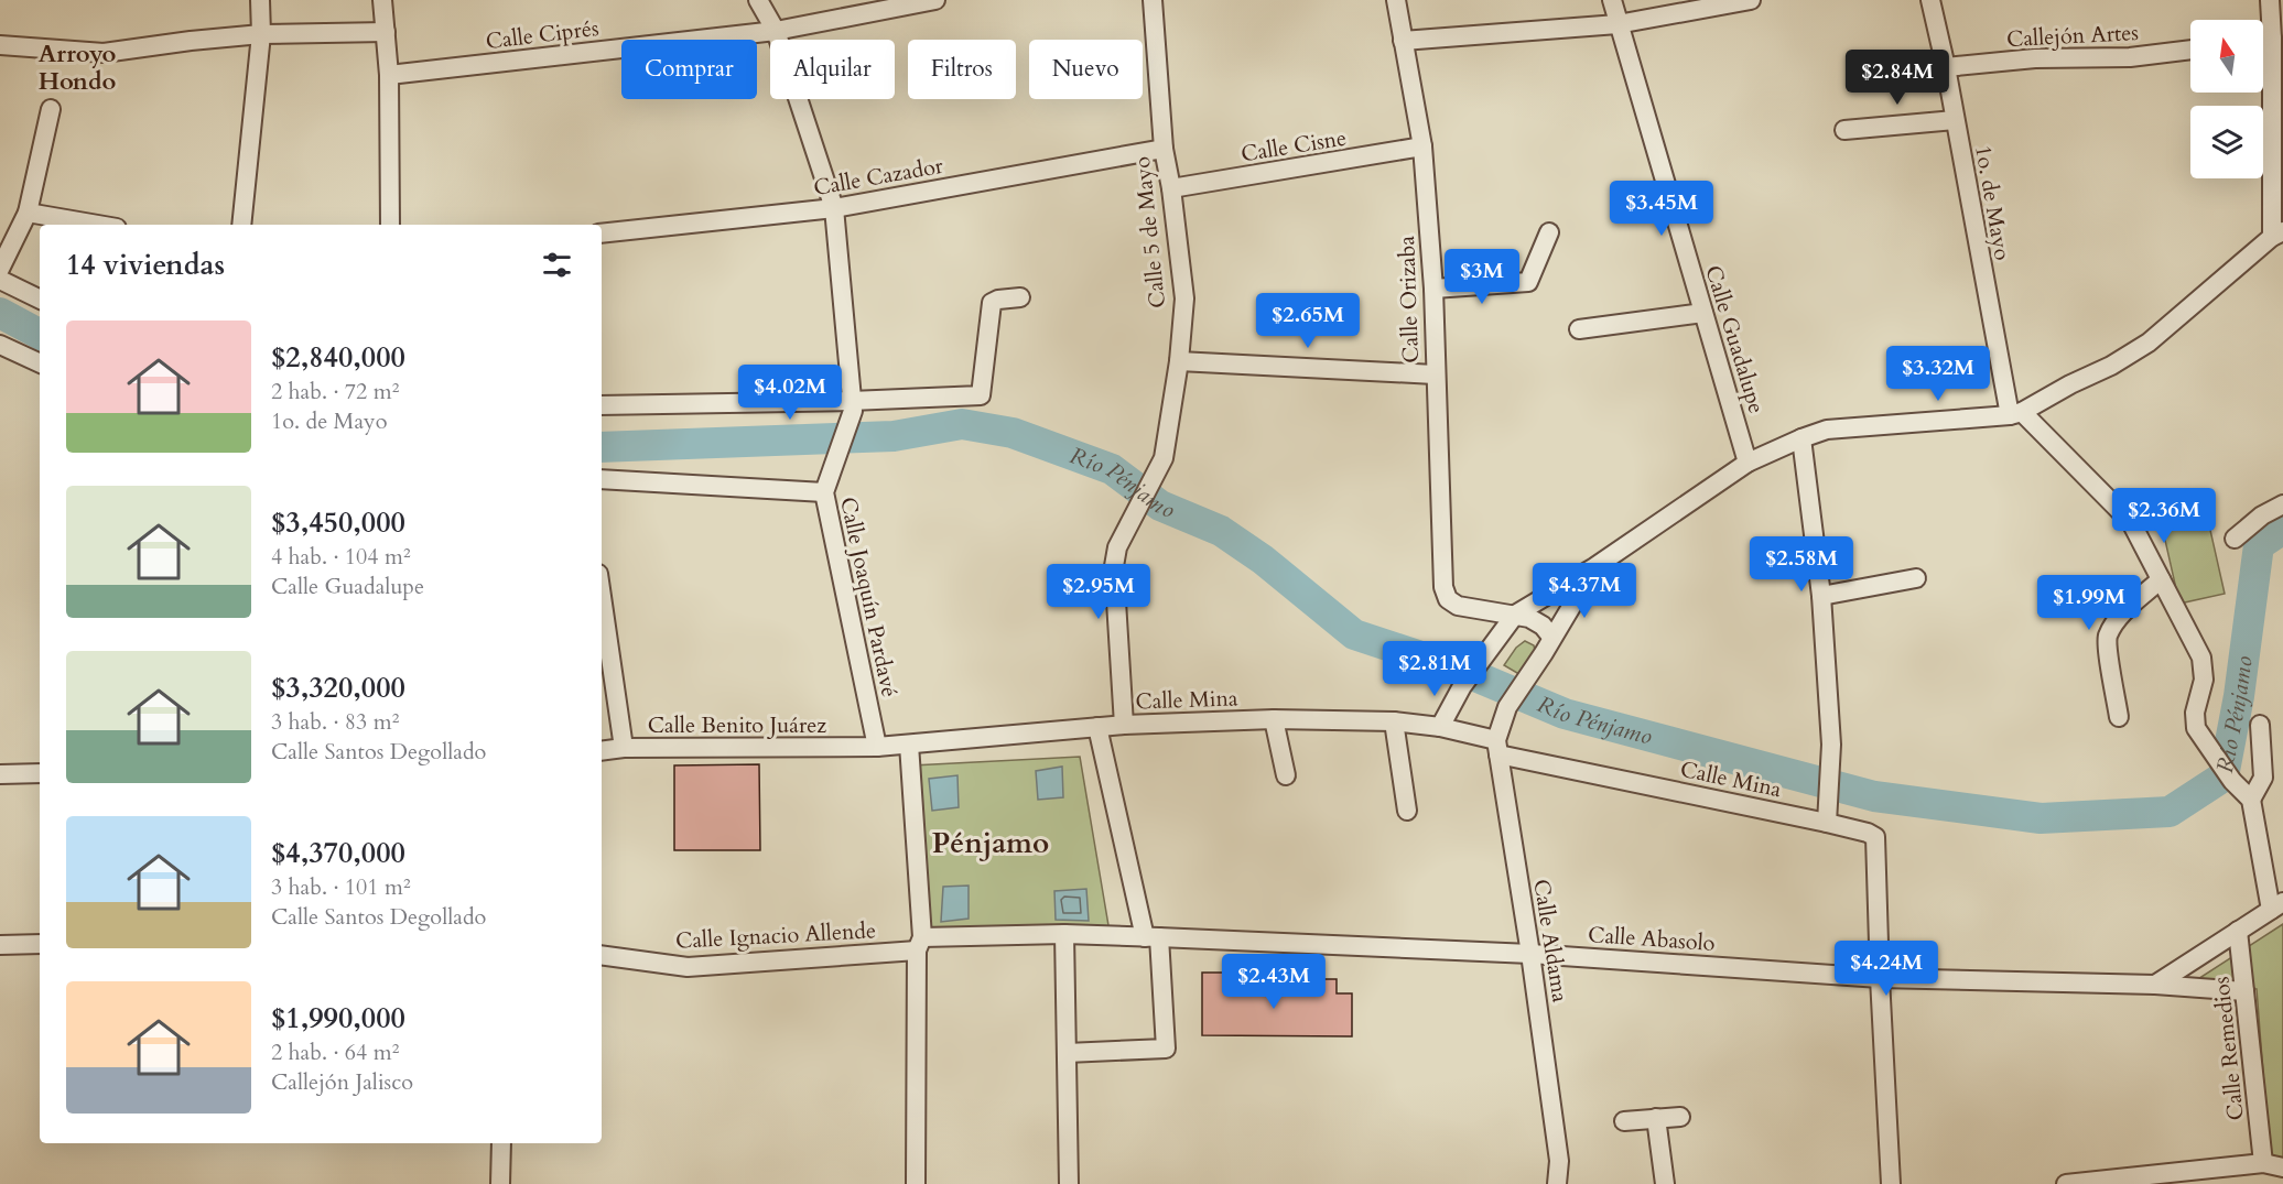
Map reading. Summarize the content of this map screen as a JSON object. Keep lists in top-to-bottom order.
{
  "streets": {
    "street": [
      "Calle Ciprés",
      "Callejón Artes",
      "Calle Cisne",
      "Calle Cazador",
      "1o. de Mayo",
      "Calle 5 de Mayo",
      "Calle Orizaba",
      "Calle Guadalupe",
      "Calle Joaquín Pardavé",
      "Calle Mina",
      "Calle Benito Juárez",
      "Calle Ignacio Allende",
      "Calle Abasolo",
      "Calle Aldama",
      "Calle Remedios"
    ]
  },
  "crossings": [
    ["Calle Ciprés", "Calle Joaquín Pardavé"],
    ["Callejón Artes", "1o. de Mayo"],
    ["Calle Cisne", "Calle 5 de Mayo"],
    ["Calle Cisne", "Calle Orizaba"],
    ["Calle Cazador", "Calle 5 de Mayo"],
    ["Calle Cazador", "Calle Joaquín Pardavé"],
    ["Calle 5 de Mayo", "Calle Mina"],
    ["Calle Joaquín Pardavé", "Calle Mina"],
    ["Calle Joaquín Pardavé", "Calle Benito Juárez"],
    ["Calle Mina", "Calle Benito Juárez"],
    ["Calle Mina", "Calle Abasolo"],
    ["Calle Mina", "Calle Aldama"],
    ["Calle Ignacio Allende", "Calle Abasolo"],
    ["Calle Abasolo", "Calle Aldama"],
    ["Calle Abasolo", "Calle Remedios"]
  ],
  "districts": ["Arroyo Hondo", "Pénjamo"],
  "water": ["Río Pénjamo"],
  "north": "top",
  "page": {
    "chip": [
      "Comprar",
      "Alquilar",
      "Filtros",
      "Nuevo"
    ],
    "price": [
      "$2.84M",
      "$3.45M",
      "$3M",
      "$2.65M",
      "$3.32M",
      "$4.02M",
      "$2.36M",
      "$2.58M",
      "$4.37M",
      "$2.95M",
      "$1.99M",
      "$2.81M",
      "$4.24M",
      "$2.43M"
    ],
    "heading": "14 viviendas",
    "list": [
      {
        "name": "$2,840,000",
        "note": "2 hab. · 72 m² · 1o. de Mayo"
      },
      {
        "name": "$3,450,000",
        "note": "4 hab. · 104 m² · Calle Guadalupe"
      },
      {
        "name": "$3,320,000",
        "note": "3 hab. · 83 m² · Calle Santos Degollado"
      },
      {
        "name": "$4,370,000",
        "note": "3 hab. · 101 m² · Calle Santos Degollado"
      },
      {
        "name": "$1,990,000",
        "note": "2 hab. · 64 m² · Callejón Jalisco"
      }
    ]
  }
}
